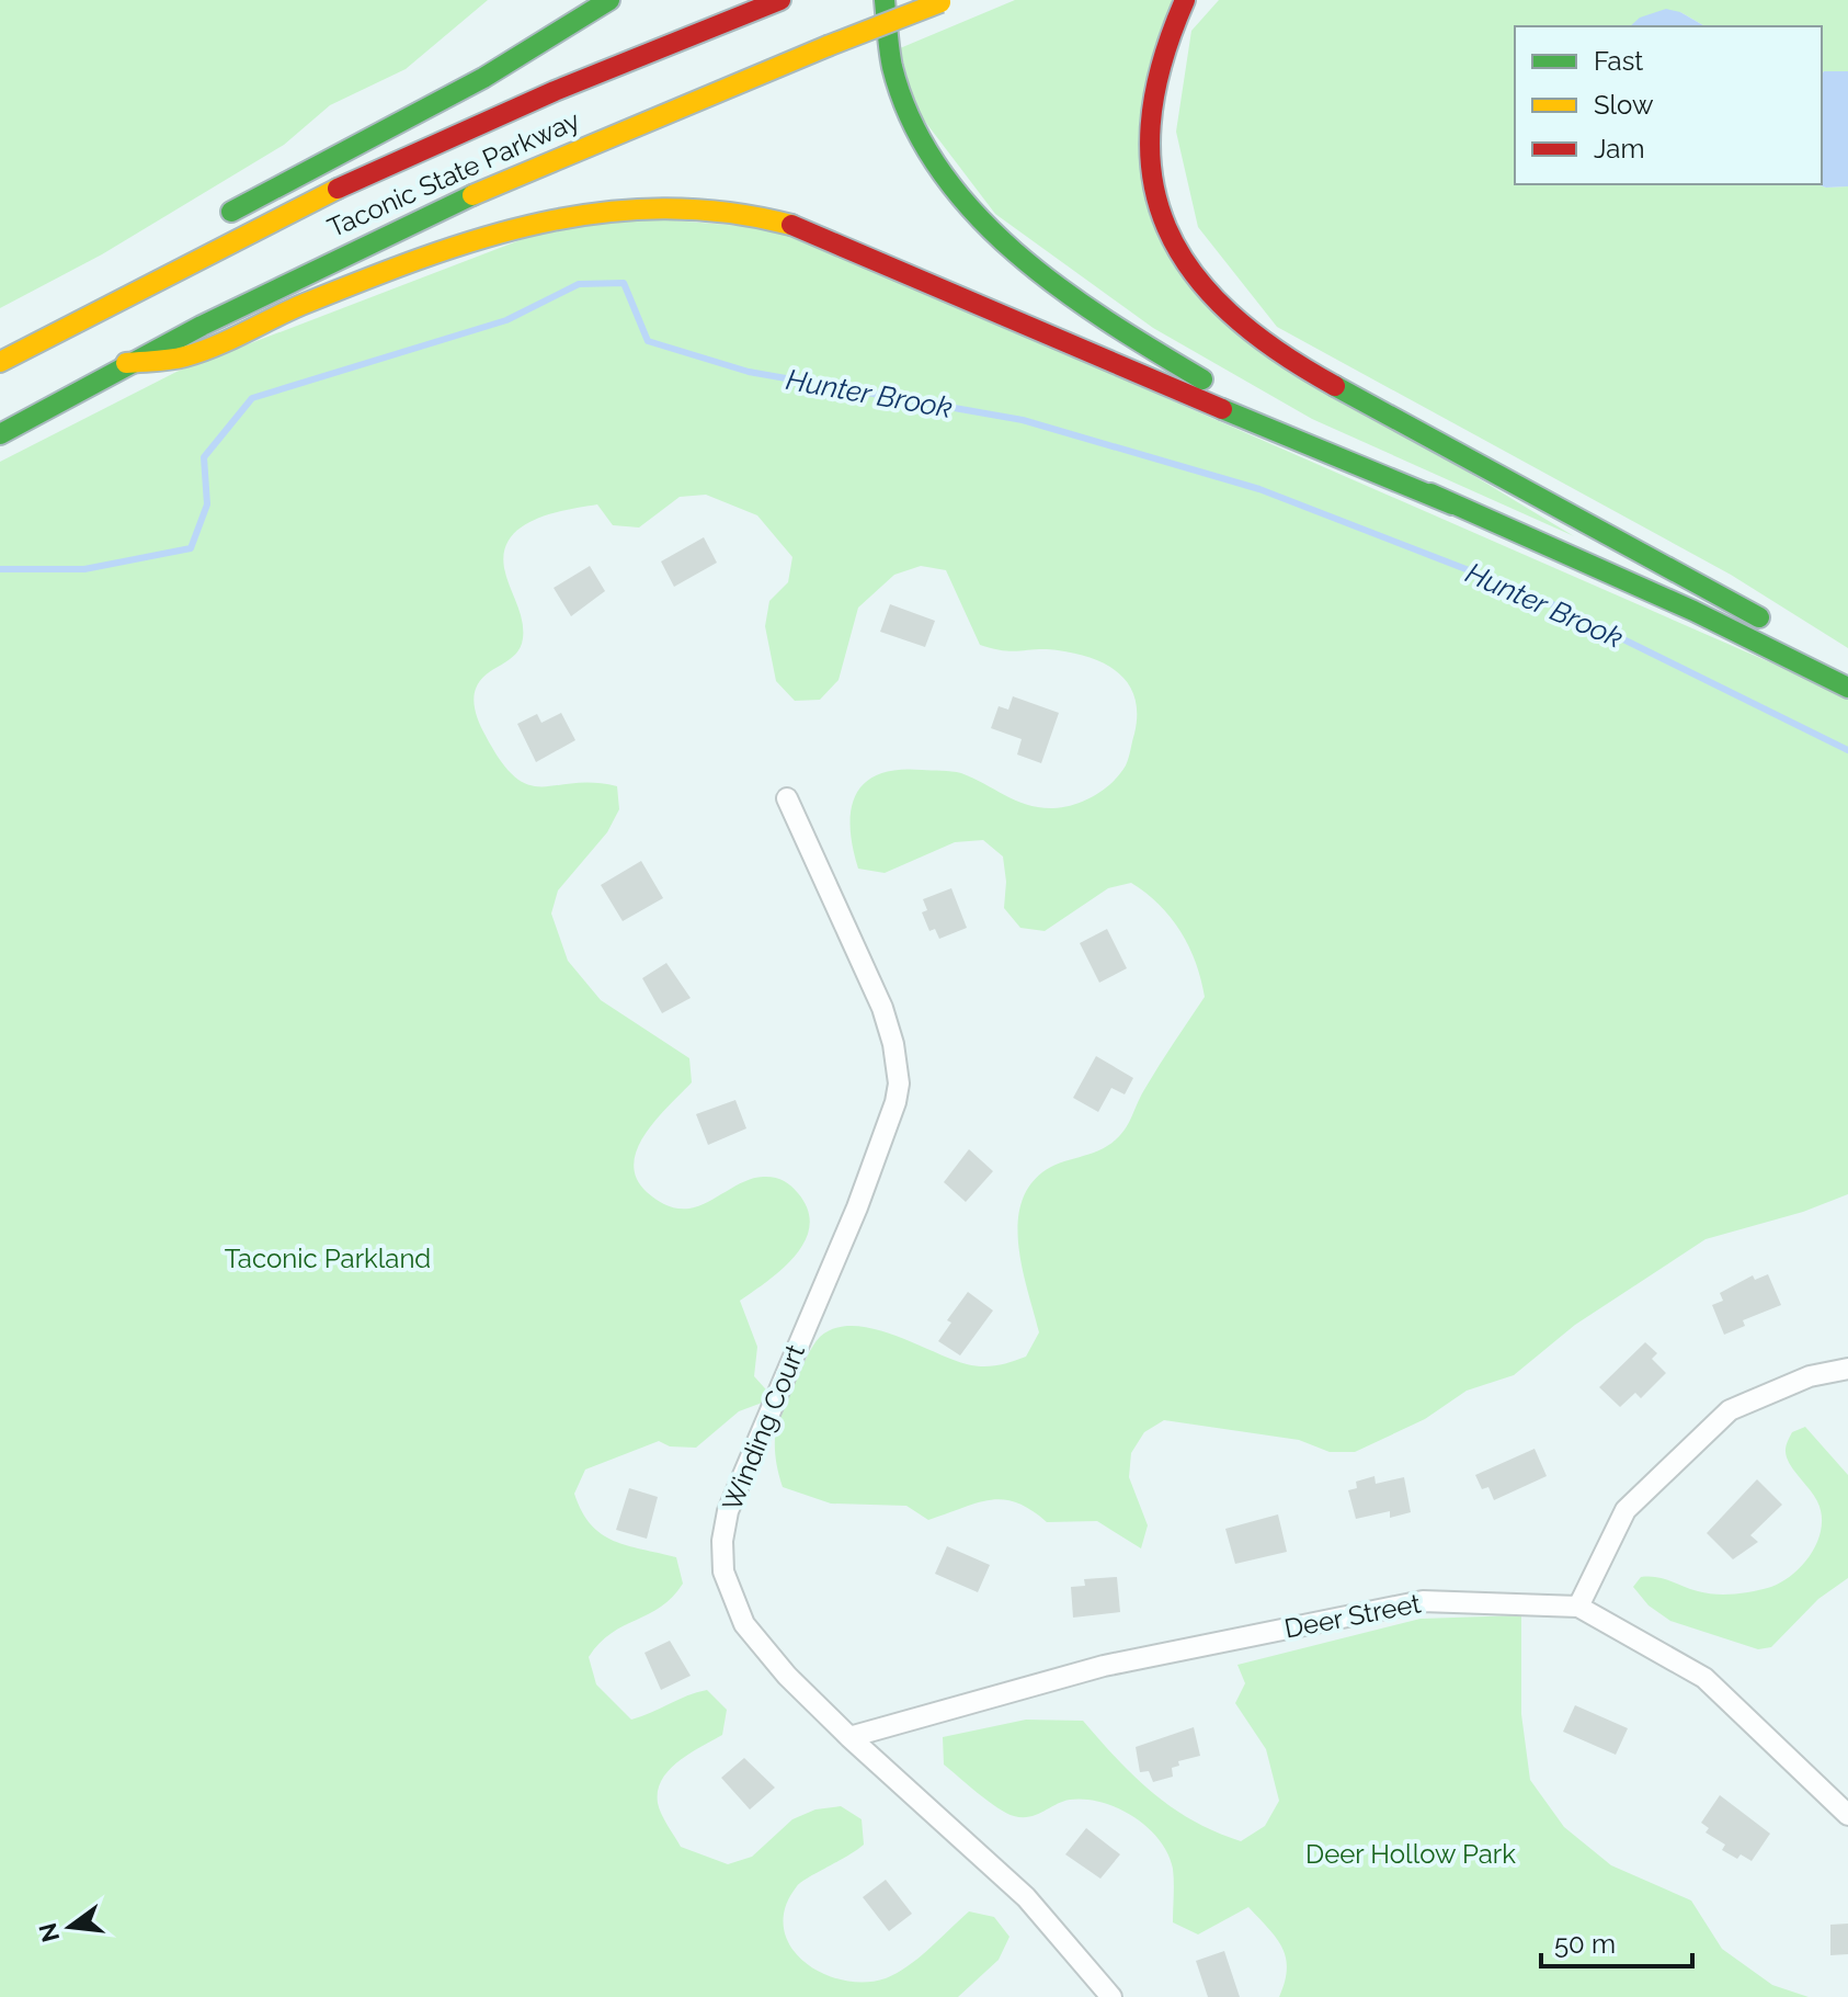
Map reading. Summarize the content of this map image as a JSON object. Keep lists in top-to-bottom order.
{
  "streets": {
    "highway": ["Taconic State Parkway"],
    "street": ["Winding Court", "Deer Street"]
  },
  "crossings": [
    ["Winding Court", "Deer Street"]
  ],
  "water": ["Hunter Brook"],
  "parks": ["Taconic Parkland", "Deer Hollow Park"],
  "legend": ["Fast", "Slow", "Jam"],
  "scale_bar": "50 m",
  "north": "left"
}
